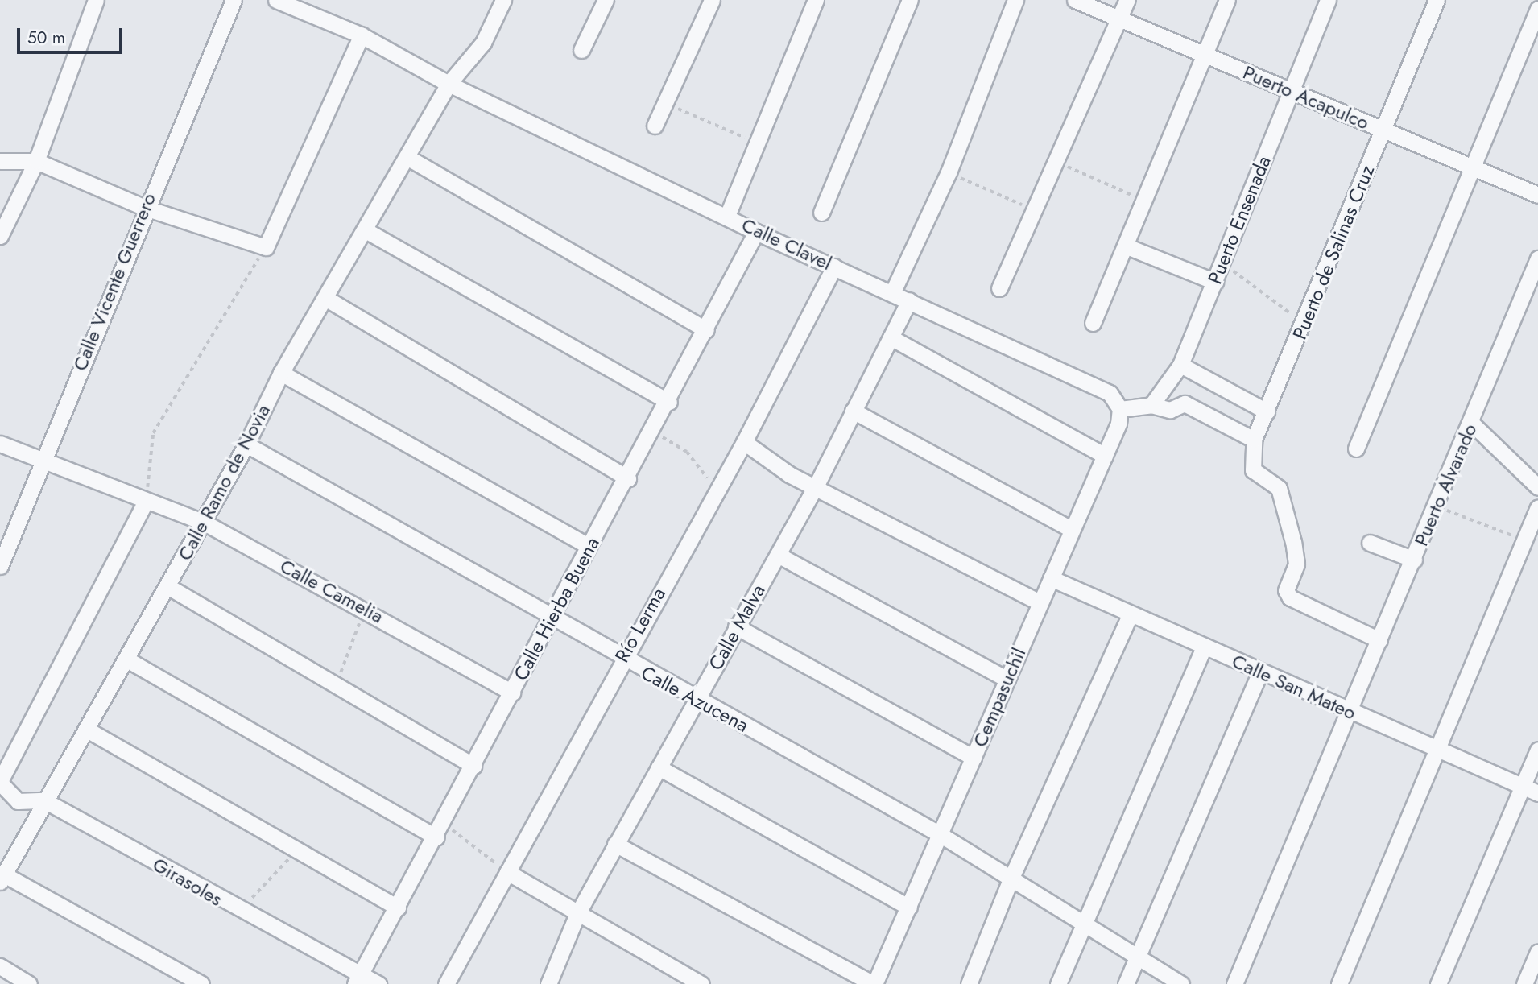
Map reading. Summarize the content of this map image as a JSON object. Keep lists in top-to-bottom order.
{
  "streets": {
    "street": [
      "Puerto Acapulco",
      "Puerto Ensenada",
      "Calle Clavel",
      "Puerto de Salinas Cruz",
      "Calle Vicente Guerrero",
      "Calle Ramo de Novia",
      "Puerto Alvarado",
      "Calle Camelia",
      "Calle Hierba Buena",
      "Río Lerma",
      "Calle Malva",
      "Calle San Mateo",
      "Cempasuchil",
      "Calle Azucena",
      "Girasoles"
    ]
  },
  "crossings": [
    ["Puerto Acapulco", "Puerto Ensenada"],
    ["Puerto Acapulco", "Puerto de Salinas Cruz"],
    ["Calle Clavel", "Calle Ramo de Novia"],
    ["Calle Clavel", "Calle Hierba Buena"],
    ["Calle Clavel", "Río Lerma"],
    ["Calle Clavel", "Calle Malva"],
    ["Calle Clavel", "Cempasuchil"],
    ["Calle Vicente Guerrero", "Calle Camelia"],
    ["Calle Ramo de Novia", "Calle Camelia"],
    ["Calle Ramo de Novia", "Calle Azucena"],
    ["Calle Ramo de Novia", "Girasoles"],
    ["Puerto Alvarado", "Calle San Mateo"],
    ["Calle Camelia", "Calle Hierba Buena"],
    ["Calle Hierba Buena", "Calle Azucena"],
    ["Calle Hierba Buena", "Girasoles"],
    ["Río Lerma", "Calle Azucena"],
    ["Calle Malva", "Calle Azucena"],
    ["Calle San Mateo", "Cempasuchil"],
    ["Cempasuchil", "Calle Azucena"]
  ],
  "scale_bar": "50 m"
}
